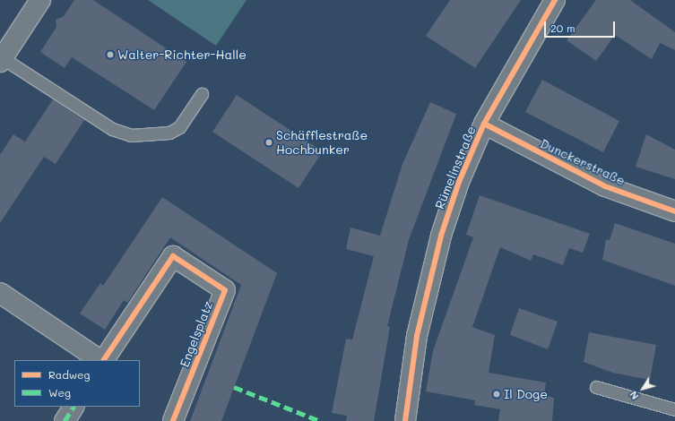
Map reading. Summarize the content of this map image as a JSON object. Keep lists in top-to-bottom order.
{
  "streets": {
    "street": ["Dunckerstraße", "Rümelinstraße", "Engelsplatz"]
  },
  "crossings": [
    ["Dunckerstraße", "Rümelinstraße"]
  ],
  "places": ["Walter-Richter-Halle", "Schäfflestraße Hochbunker", "Il Doge"],
  "legend": ["Radweg", "Weg"],
  "scale_bar": "20 m",
  "north": "bottom left"
}
